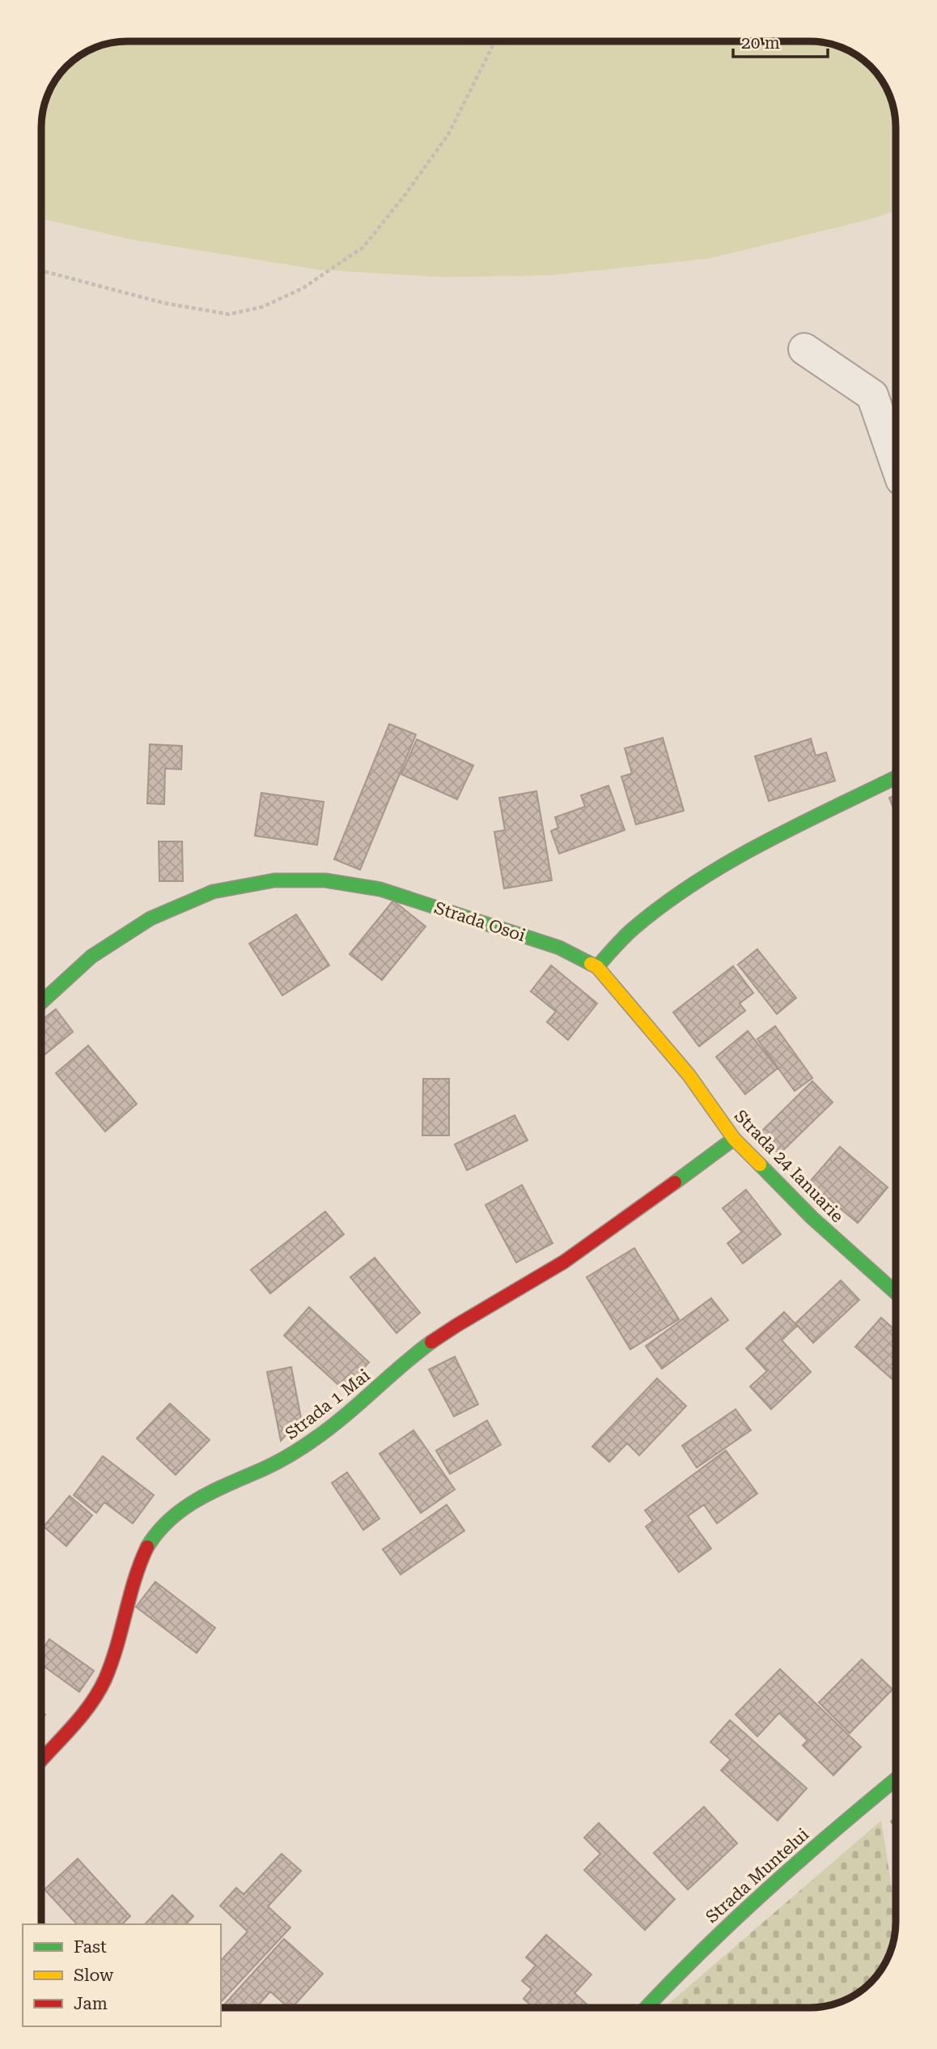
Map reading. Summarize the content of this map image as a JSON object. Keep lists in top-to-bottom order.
{
  "streets": {
    "street": [
      "Strada Osoi",
      "Strada 24 Ianuarie",
      "Strada 1 Mai",
      "Strada Muntelui"
    ]
  },
  "crossings": [
    ["Strada Osoi", "Strada 24 Ianuarie"],
    ["Strada 24 Ianuarie", "Strada 1 Mai"]
  ],
  "legend": ["Fast", "Slow", "Jam"],
  "scale_bar": "20 m"
}
